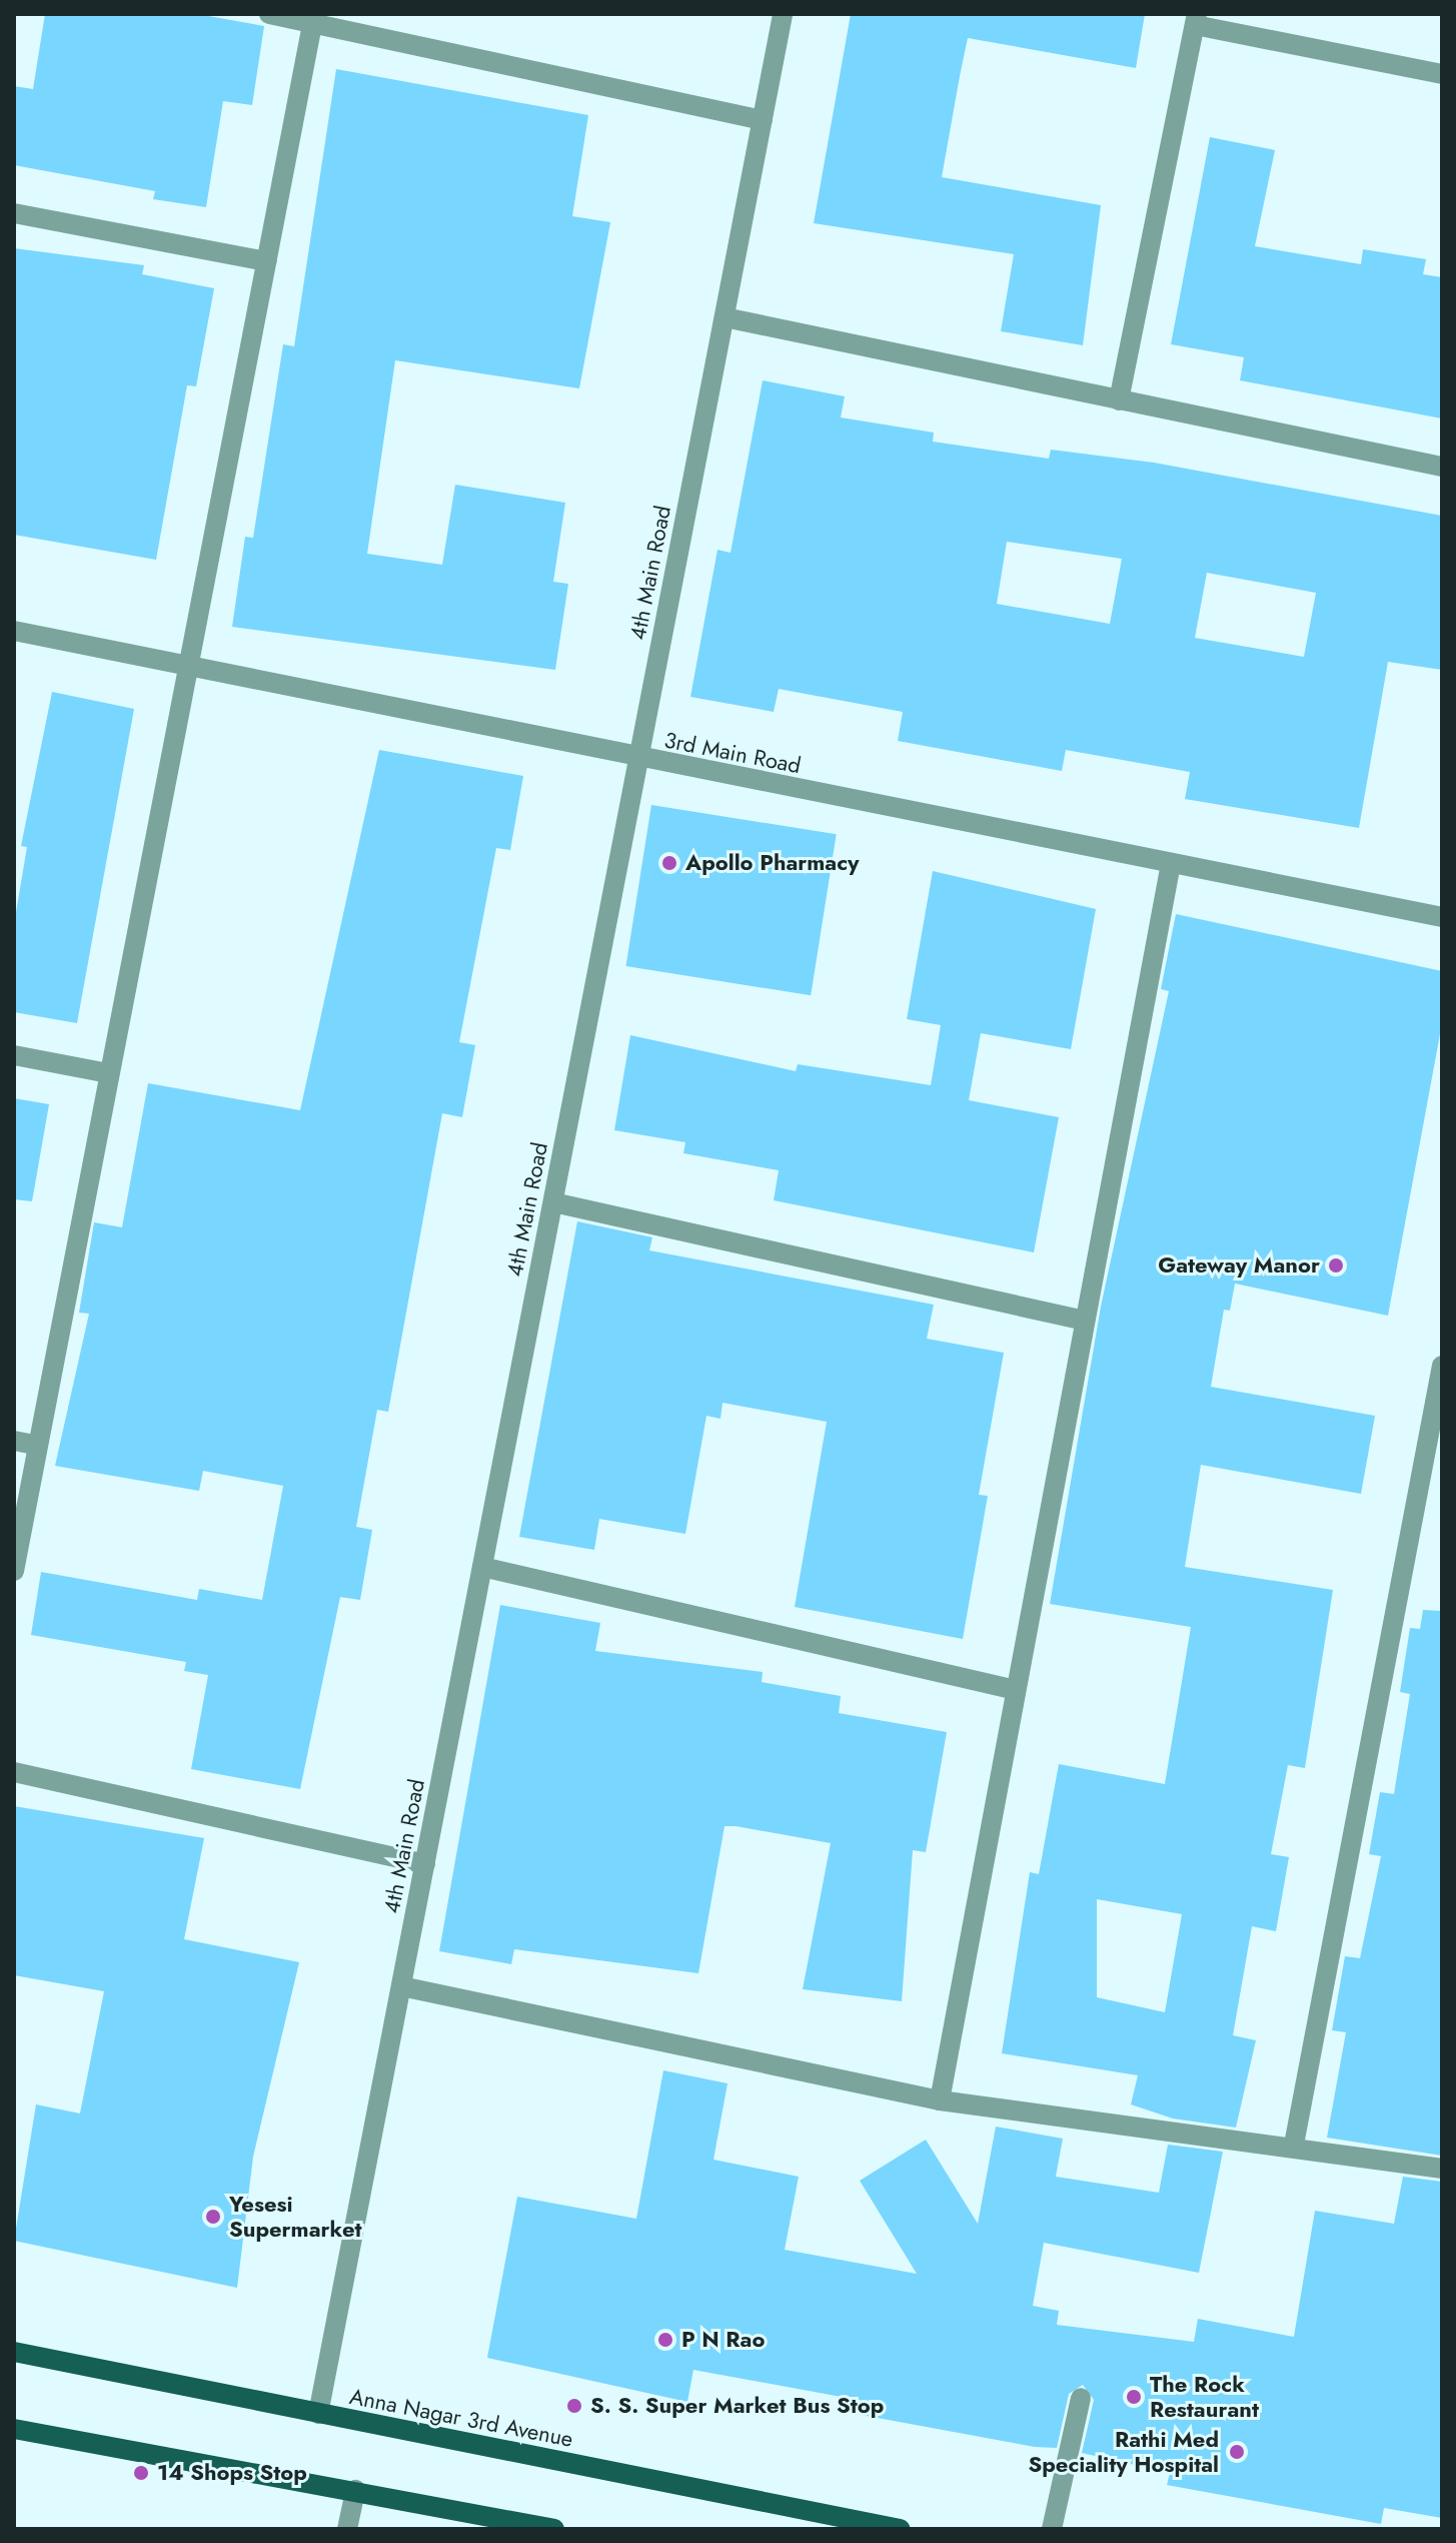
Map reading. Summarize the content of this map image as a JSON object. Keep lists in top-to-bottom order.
{
  "streets": {
    "main road": ["Anna Nagar 3rd Avenue"],
    "street": ["4th Main Road", "3rd Main Road"]
  },
  "crossings": [
    ["4th Main Road", "3rd Main Road"],
    ["4th Main Road", "Anna Nagar 3rd Avenue"]
  ],
  "places": [
    "Apollo Pharmacy",
    "Gateway Manor",
    "Yesesi Supermarket",
    "P N Rao",
    "The Rock Restaurant",
    "S. S. Super Market Bus Stop",
    "Rathi Med Speciality Hospital",
    "14 Shops Stop"
  ]
}
